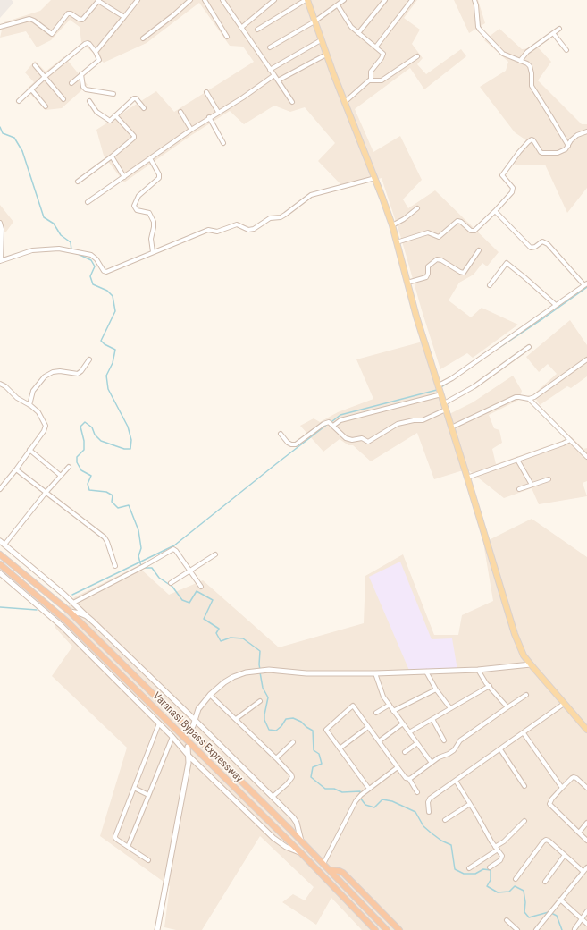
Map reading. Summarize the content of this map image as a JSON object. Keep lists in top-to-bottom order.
{
  "streets": {
    "highway": ["Varanasi Bypass Expressway"]
  }
}
